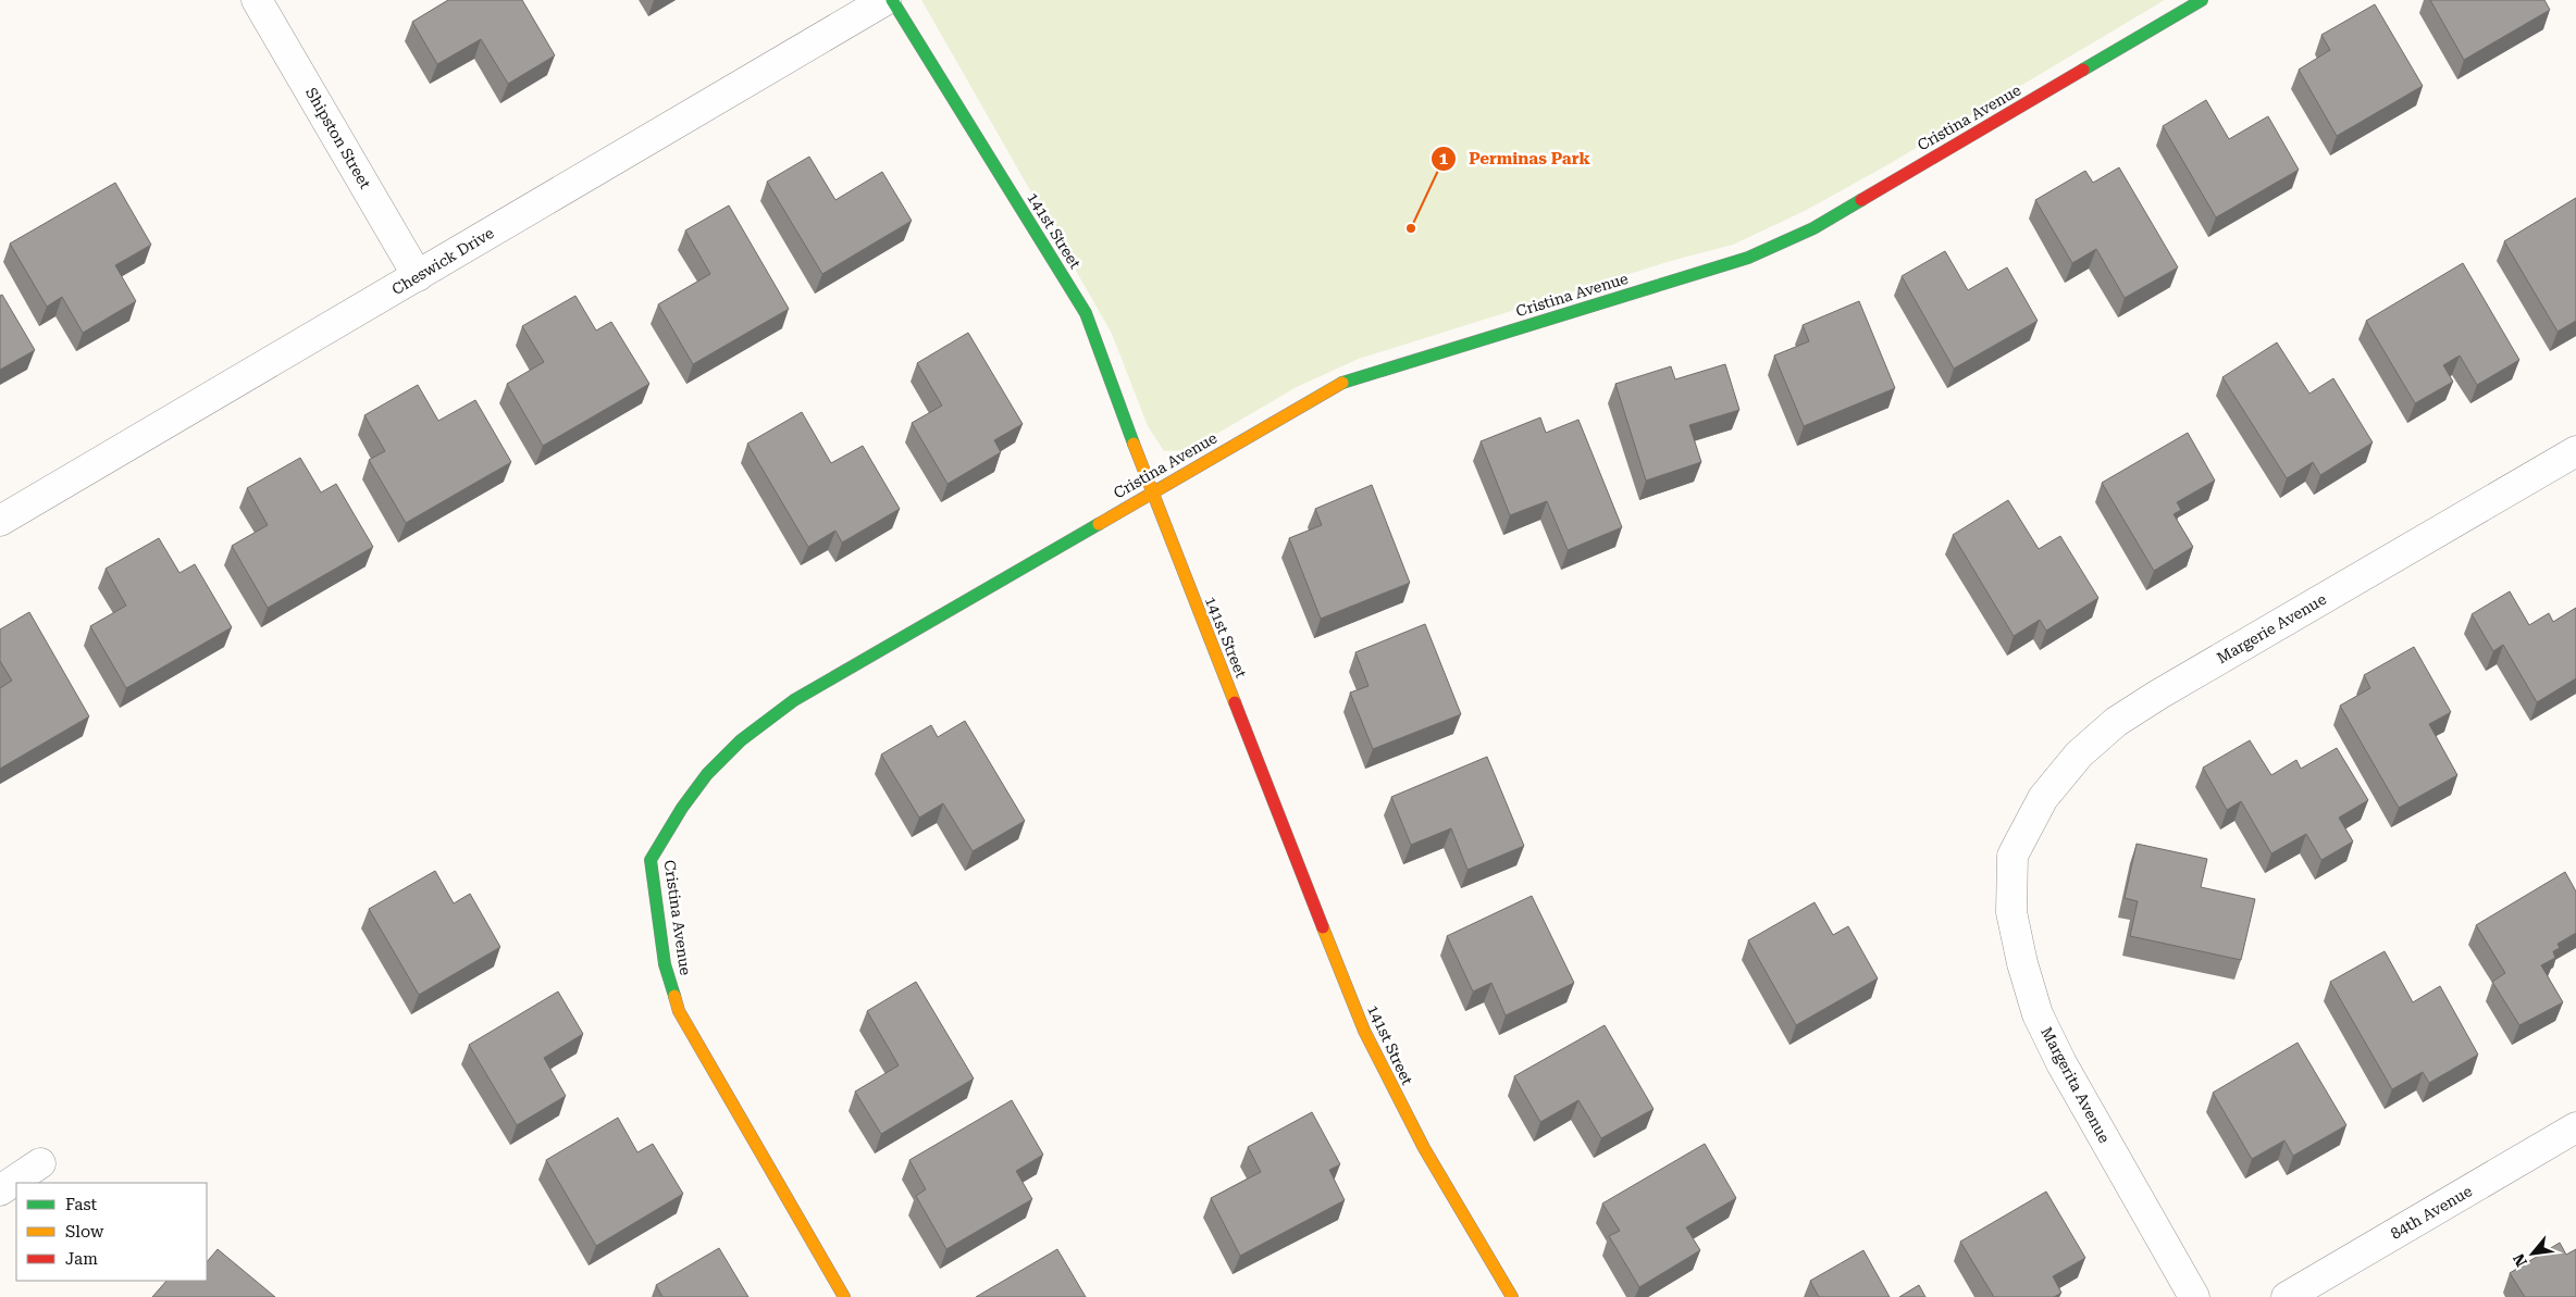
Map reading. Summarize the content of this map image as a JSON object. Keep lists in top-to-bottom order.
{
  "streets": {
    "street": [
      "Cristina Avenue",
      "Shipston Street",
      "141st Street",
      "Cheswick Drive",
      "Margerie Avenue",
      "Margerita Avenue",
      "84th Avenue"
    ]
  },
  "crossings": [
    ["Cristina Avenue", "141st Street"],
    ["Shipston Street", "Cheswick Drive"],
    ["Margerie Avenue", "Margerita Avenue"]
  ],
  "places": ["Perminas Park"],
  "legend": ["Fast", "Slow", "Jam"],
  "north": "bottom left"
}
